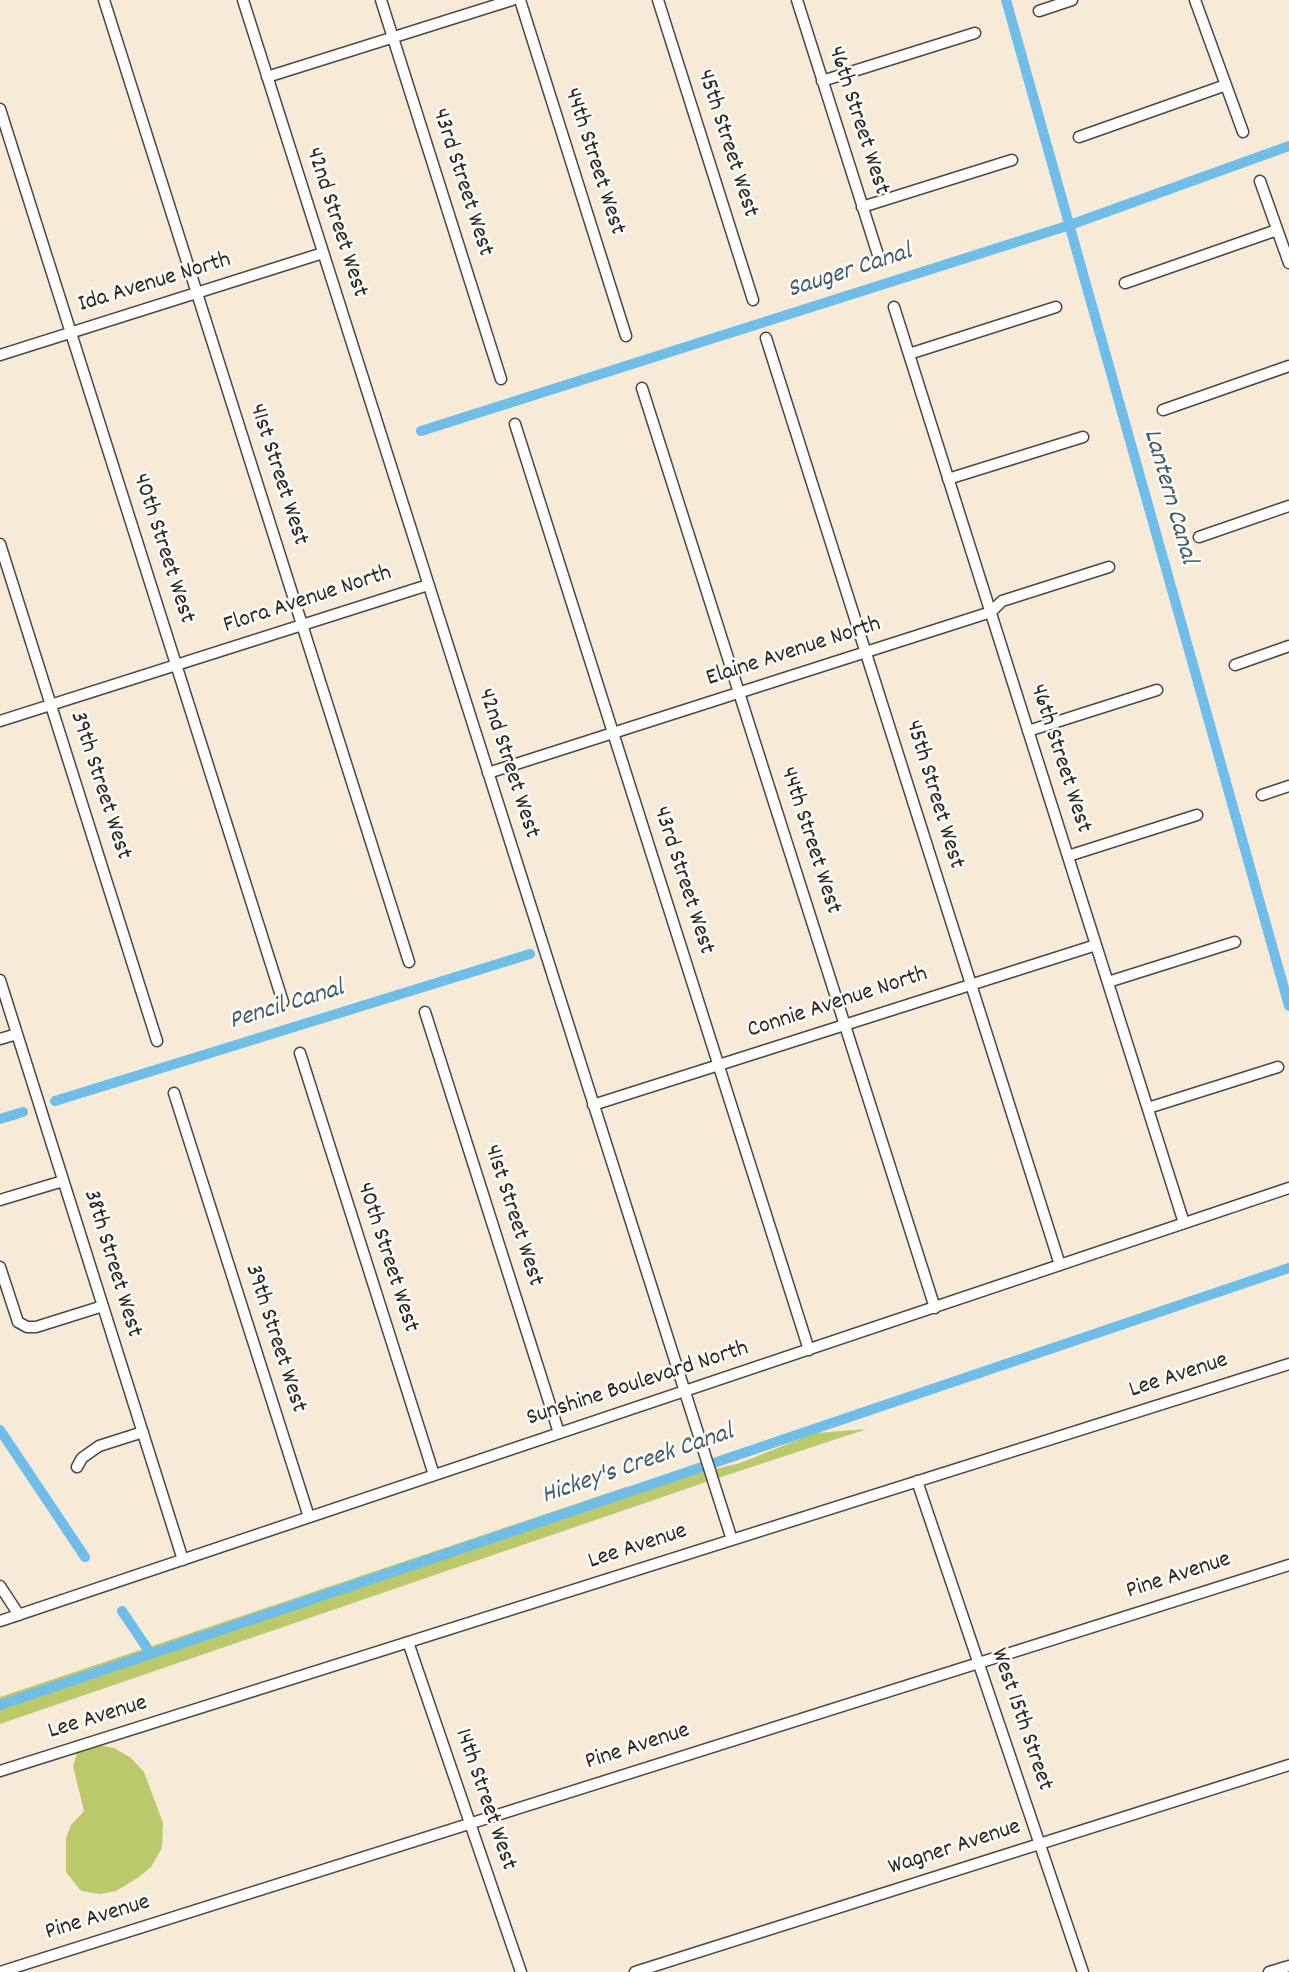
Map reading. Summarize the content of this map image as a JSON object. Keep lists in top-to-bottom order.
{
  "streets": {
    "street": [
      "46th Street West",
      "45th Street West",
      "44th Street West",
      "43rd Street West",
      "42nd Street West",
      "Ida Avenue North",
      "41st Street West",
      "40th Street West",
      "Flora Avenue North",
      "Elaine Avenue North",
      "39th Street West",
      "Connie Avenue North",
      "38th Street West",
      "Lee Avenue",
      "Sunshine Boulevard North",
      "Pine Avenue",
      "West 15th Street",
      "14th Street West",
      "Wagner Avenue"
    ]
  },
  "crossings": [
    ["46th Street West", "Elaine Avenue North"],
    ["46th Street West", "Connie Avenue North"],
    ["46th Street West", "Sunshine Boulevard North"],
    ["45th Street West", "Elaine Avenue North"],
    ["45th Street West", "Connie Avenue North"],
    ["45th Street West", "Sunshine Boulevard North"],
    ["44th Street West", "Elaine Avenue North"],
    ["44th Street West", "Connie Avenue North"],
    ["44th Street West", "Sunshine Boulevard North"],
    ["43rd Street West", "Elaine Avenue North"],
    ["43rd Street West", "Connie Avenue North"],
    ["43rd Street West", "Sunshine Boulevard North"],
    ["42nd Street West", "Ida Avenue North"],
    ["42nd Street West", "Flora Avenue North"],
    ["42nd Street West", "Elaine Avenue North"],
    ["42nd Street West", "Connie Avenue North"],
    ["42nd Street West", "Lee Avenue"],
    ["42nd Street West", "Sunshine Boulevard North"],
    ["Ida Avenue North", "41st Street West"],
    ["Ida Avenue North", "40th Street West"],
    ["41st Street West", "Flora Avenue North"],
    ["41st Street West", "Sunshine Boulevard North"],
    ["40th Street West", "Flora Avenue North"],
    ["40th Street West", "Sunshine Boulevard North"],
    ["Flora Avenue North", "39th Street West"],
    ["39th Street West", "Sunshine Boulevard North"],
    ["38th Street West", "Sunshine Boulevard North"],
    ["Lee Avenue", "West 15th Street"],
    ["Lee Avenue", "14th Street West"],
    ["Pine Avenue", "West 15th Street"],
    ["Pine Avenue", "14th Street West"],
    ["West 15th Street", "Wagner Avenue"]
  ],
  "water": [
    "Sauger Canal",
    "Lantern Canal",
    "Pencil Canal",
    "Hickey's Creek Canal"
  ]
}
